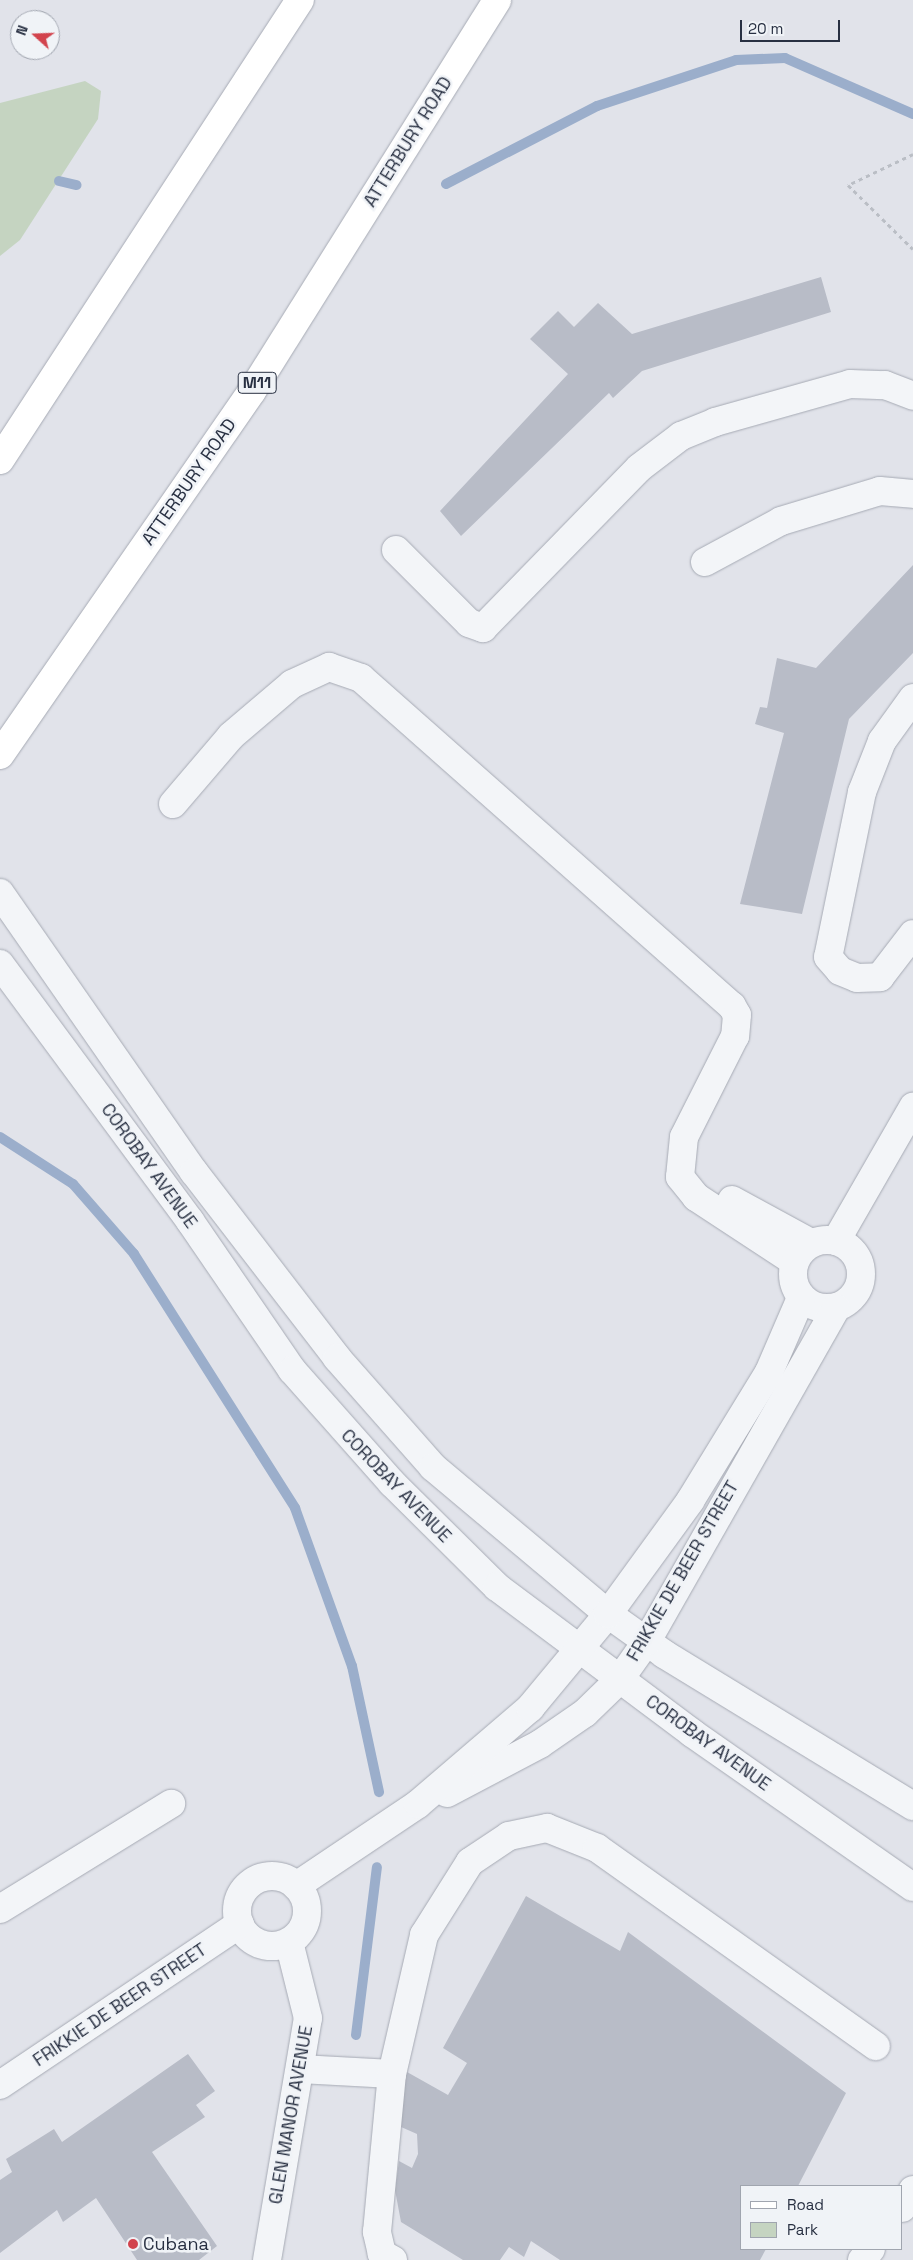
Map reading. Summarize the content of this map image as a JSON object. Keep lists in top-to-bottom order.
{
  "streets": {
    "main road": ["ATTERBURY ROAD", "M11"],
    "street": ["COROBAY AVENUE", "FRIKKIE DE BEER STREET", "GLEN MANOR AVENUE"]
  },
  "crossings": [
    ["COROBAY AVENUE", "FRIKKIE DE BEER STREET"],
    ["FRIKKIE DE BEER STREET", "GLEN MANOR AVENUE"]
  ],
  "places": ["Cubana"],
  "legend": ["Road", "Park"],
  "scale_bar": "20 m",
  "north": "left"
}
